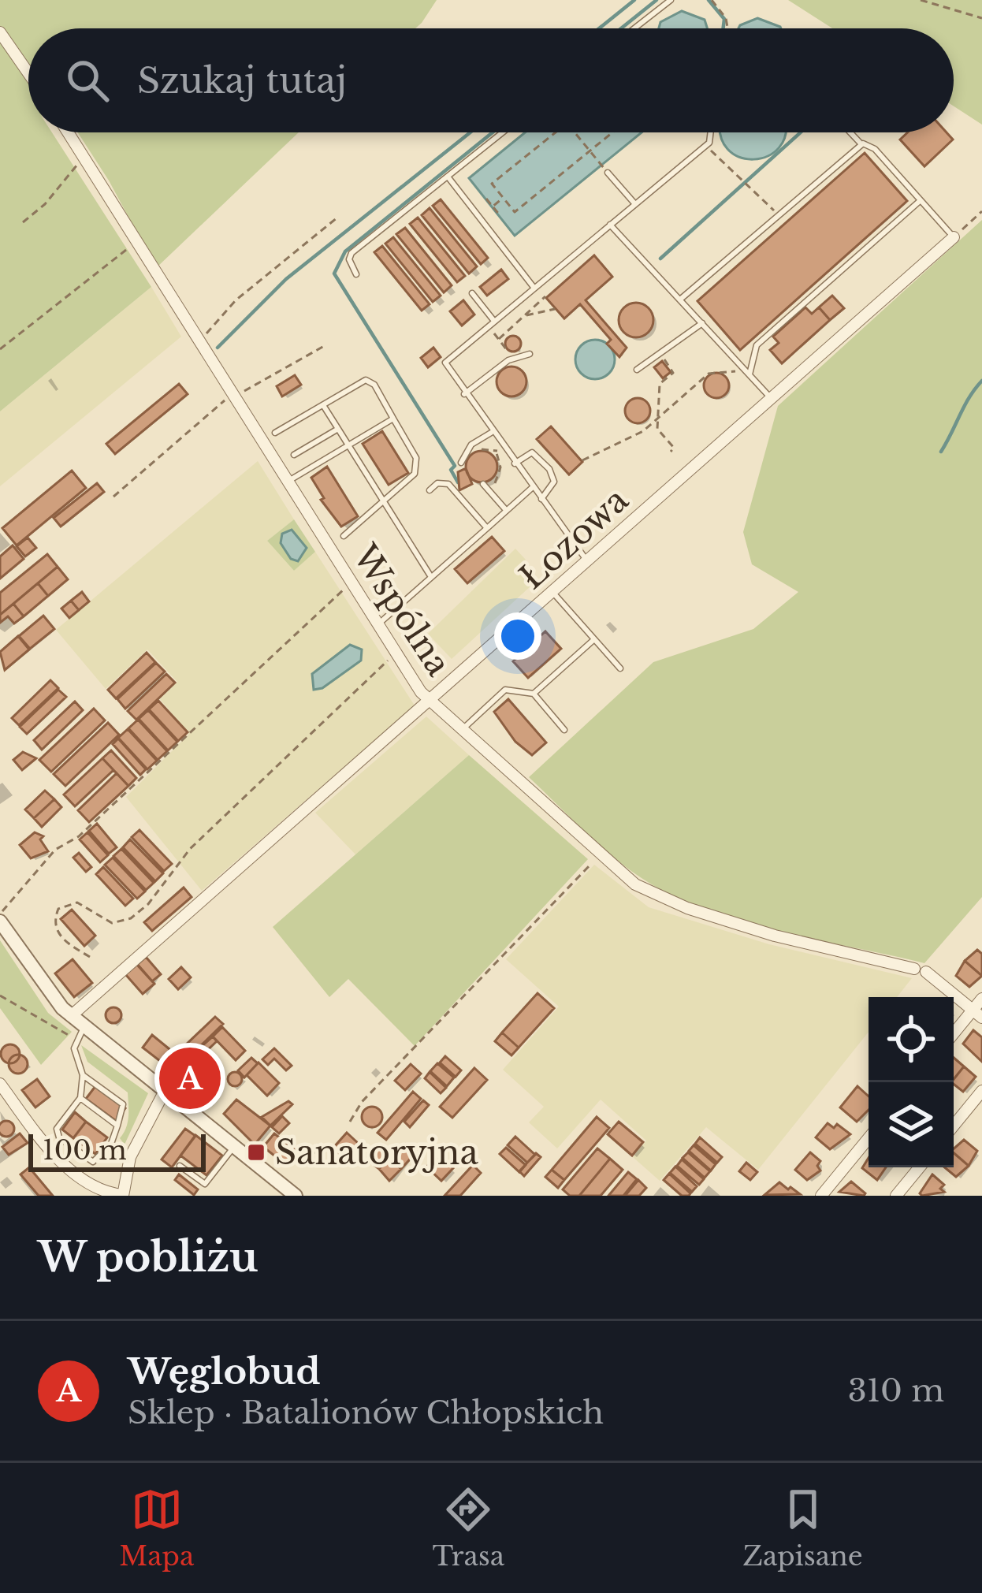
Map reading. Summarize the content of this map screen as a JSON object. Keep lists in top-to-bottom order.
{
  "streets": {
    "street": ["Łozowa", "Wspólna"]
  },
  "crossings": [
    ["Łozowa", "Wspólna"]
  ],
  "places": {
    "transit": ["Sanatoryjna"]
  },
  "scale_bar": "100 m",
  "page": {
    "search": "Szukaj tutaj",
    "pins": "A",
    "scale": "100 m",
    "heading": "W pobliżu",
    "list": [
      {
        "mark": "A",
        "name": "Węglobud",
        "note": "Sklep · Batalionów Chłopskich",
        "value": "310 m"
      }
    ],
    "nav": ["Mapa", "Trasa", "Zapisane"]
  }
}
